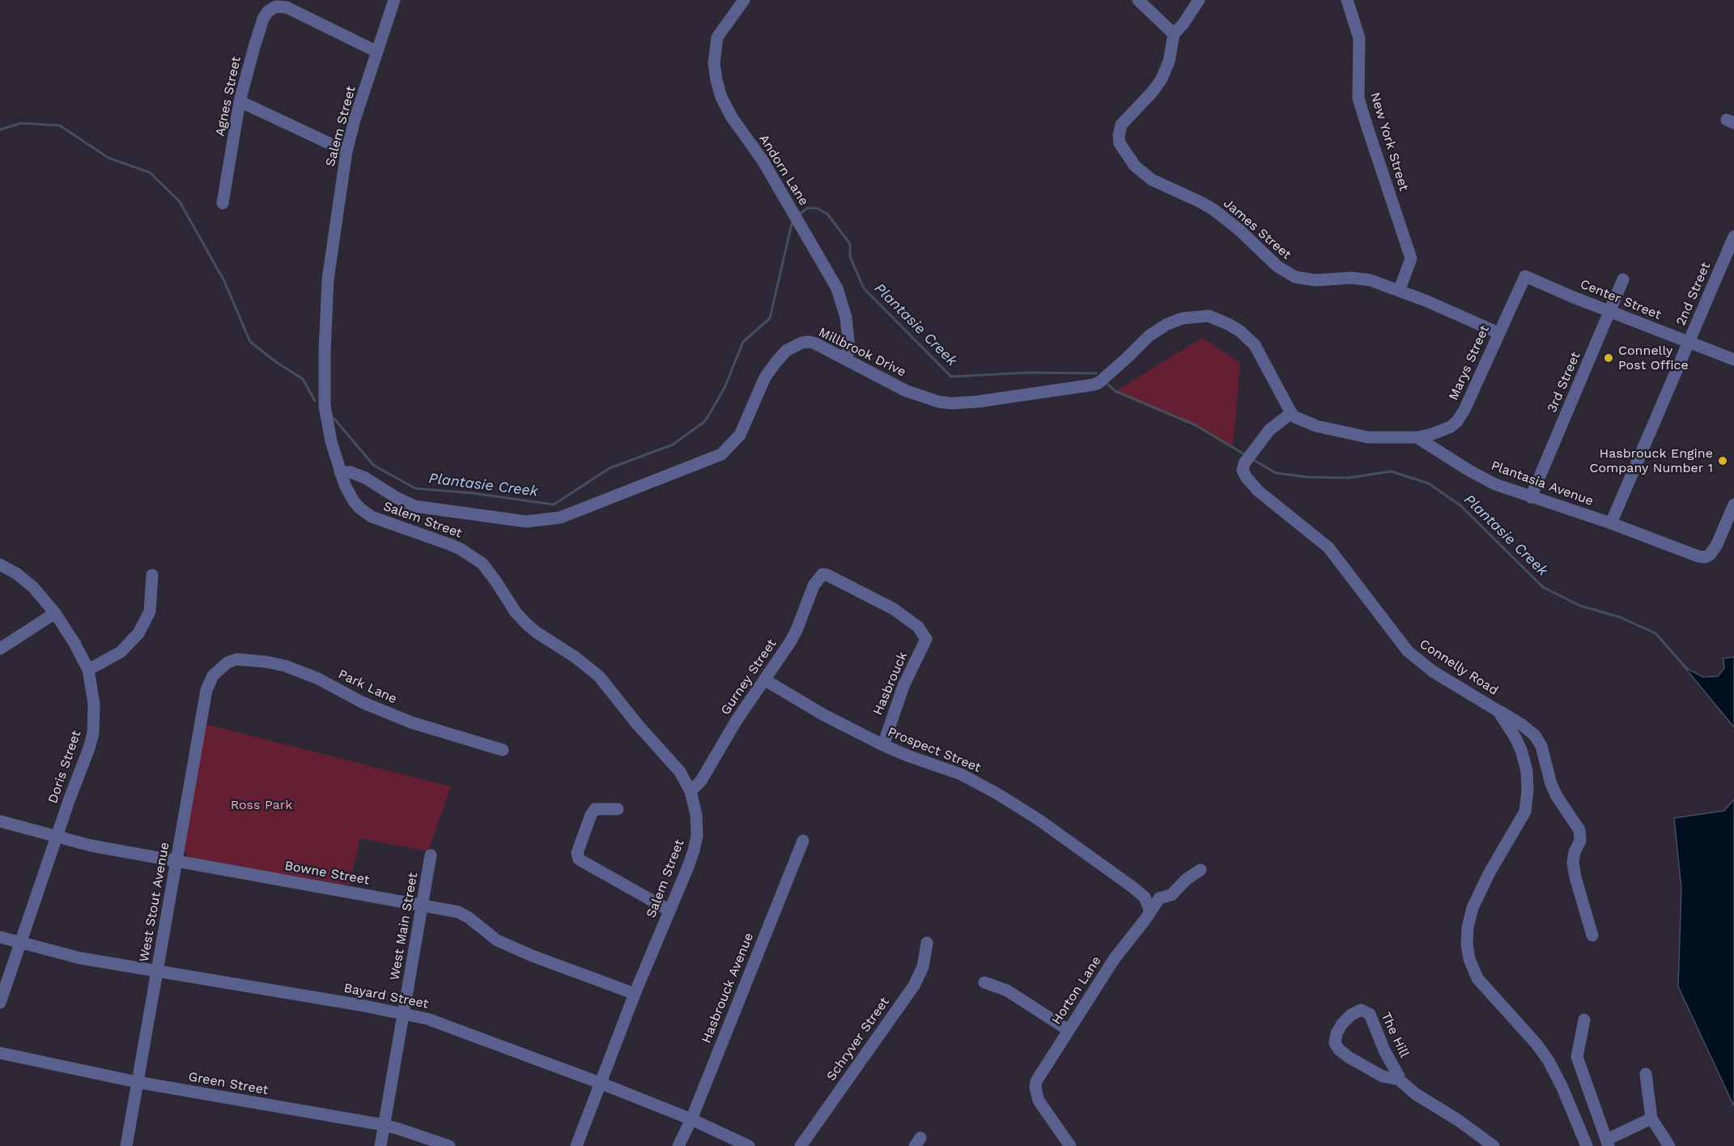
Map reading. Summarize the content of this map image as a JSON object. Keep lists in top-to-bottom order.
{
  "streets": {
    "street": [
      "Agnes Street",
      "Salem Street",
      "New York Street",
      "Andorn Lane",
      "James Street",
      "2nd Street",
      "Center Street",
      "Millbrook Drive",
      "Marys Street",
      "3rd Street",
      "Plantasia Avenue",
      "Connelly Road",
      "Gurney Street",
      "Hasbrouck",
      "Park Lane",
      "Prospect Street",
      "Doris Street",
      "Bowne Street",
      "West Stout Avenue",
      "West Main Street",
      "Hasbrouck Avenue",
      "Horton Lane",
      "Bayard Street",
      "The Hill",
      "Schryver Street",
      "Green Street"
    ]
  },
  "crossings": [
    ["Agnes Street", "Salem Street"],
    ["Salem Street", "Millbrook Drive"],
    ["Salem Street", "Gurney Street"],
    ["Salem Street", "Bowne Street"],
    ["Salem Street", "Bayard Street"],
    ["New York Street", "James Street"],
    ["Andorn Lane", "Millbrook Drive"],
    ["James Street", "Marys Street"],
    ["2nd Street", "Center Street"],
    ["2nd Street", "Plantasia Avenue"],
    ["Center Street", "Marys Street"],
    ["Center Street", "3rd Street"],
    ["Millbrook Drive", "Connelly Road"],
    ["Marys Street", "Plantasia Avenue"],
    ["3rd Street", "Plantasia Avenue"],
    ["Gurney Street", "Hasbrouck"],
    ["Gurney Street", "Prospect Street"],
    ["Hasbrouck", "Prospect Street"],
    ["Park Lane", "West Stout Avenue"],
    ["Prospect Street", "Horton Lane"],
    ["Doris Street", "Bowne Street"],
    ["Doris Street", "Bayard Street"],
    ["Bowne Street", "West Stout Avenue"],
    ["Bowne Street", "West Main Street"],
    ["West Stout Avenue", "Bayard Street"],
    ["West Stout Avenue", "Green Street"],
    ["West Main Street", "Bayard Street"],
    ["West Main Street", "Green Street"],
    ["Hasbrouck Avenue", "Bayard Street"]
  ],
  "water": ["Plantasie Creek"],
  "parks": ["Ross Park"],
  "places": ["Connelly Post Office", "Hasbrouck Engine Company Number 1"]
}
